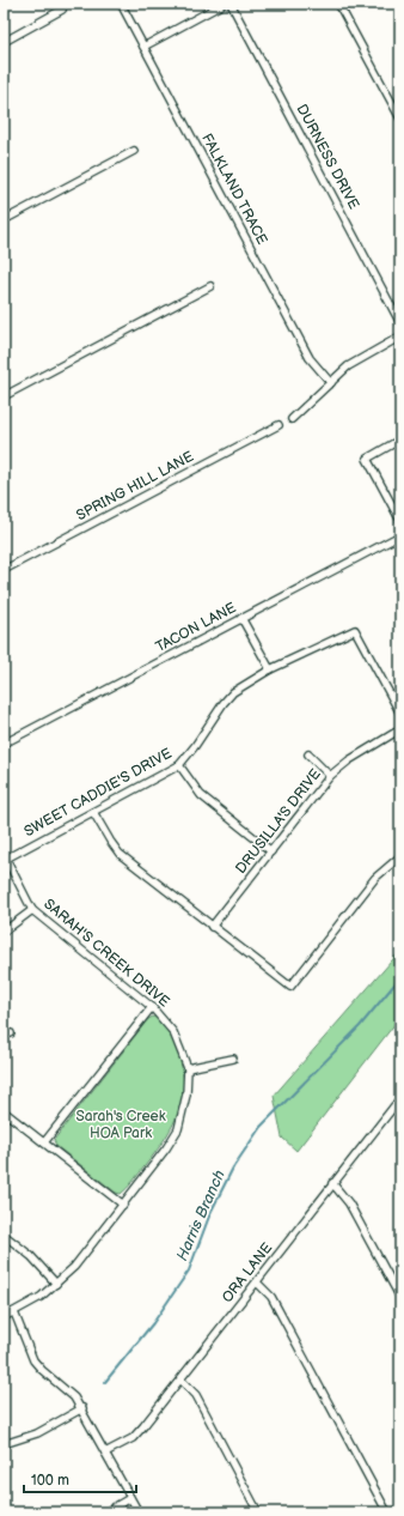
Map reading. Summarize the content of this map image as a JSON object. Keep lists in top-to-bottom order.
{
  "streets": {
    "street": [
      "DURNESS DRIVE",
      "FALKLAND TRACE",
      "SPRING HILL LANE",
      "TACON LANE",
      "SWEET CADDIE'S DRIVE",
      "DRUSILLA'S DRIVE",
      "SARAH'S CREEK DRIVE",
      "ORA LANE"
    ]
  },
  "crossings": [
    ["SWEET CADDIE'S DRIVE", "SARAH'S CREEK DRIVE"]
  ],
  "water": ["Harris Branch"],
  "parks": ["Sarah's Creek HOA Park"],
  "scale_bar": "100 m"
}
